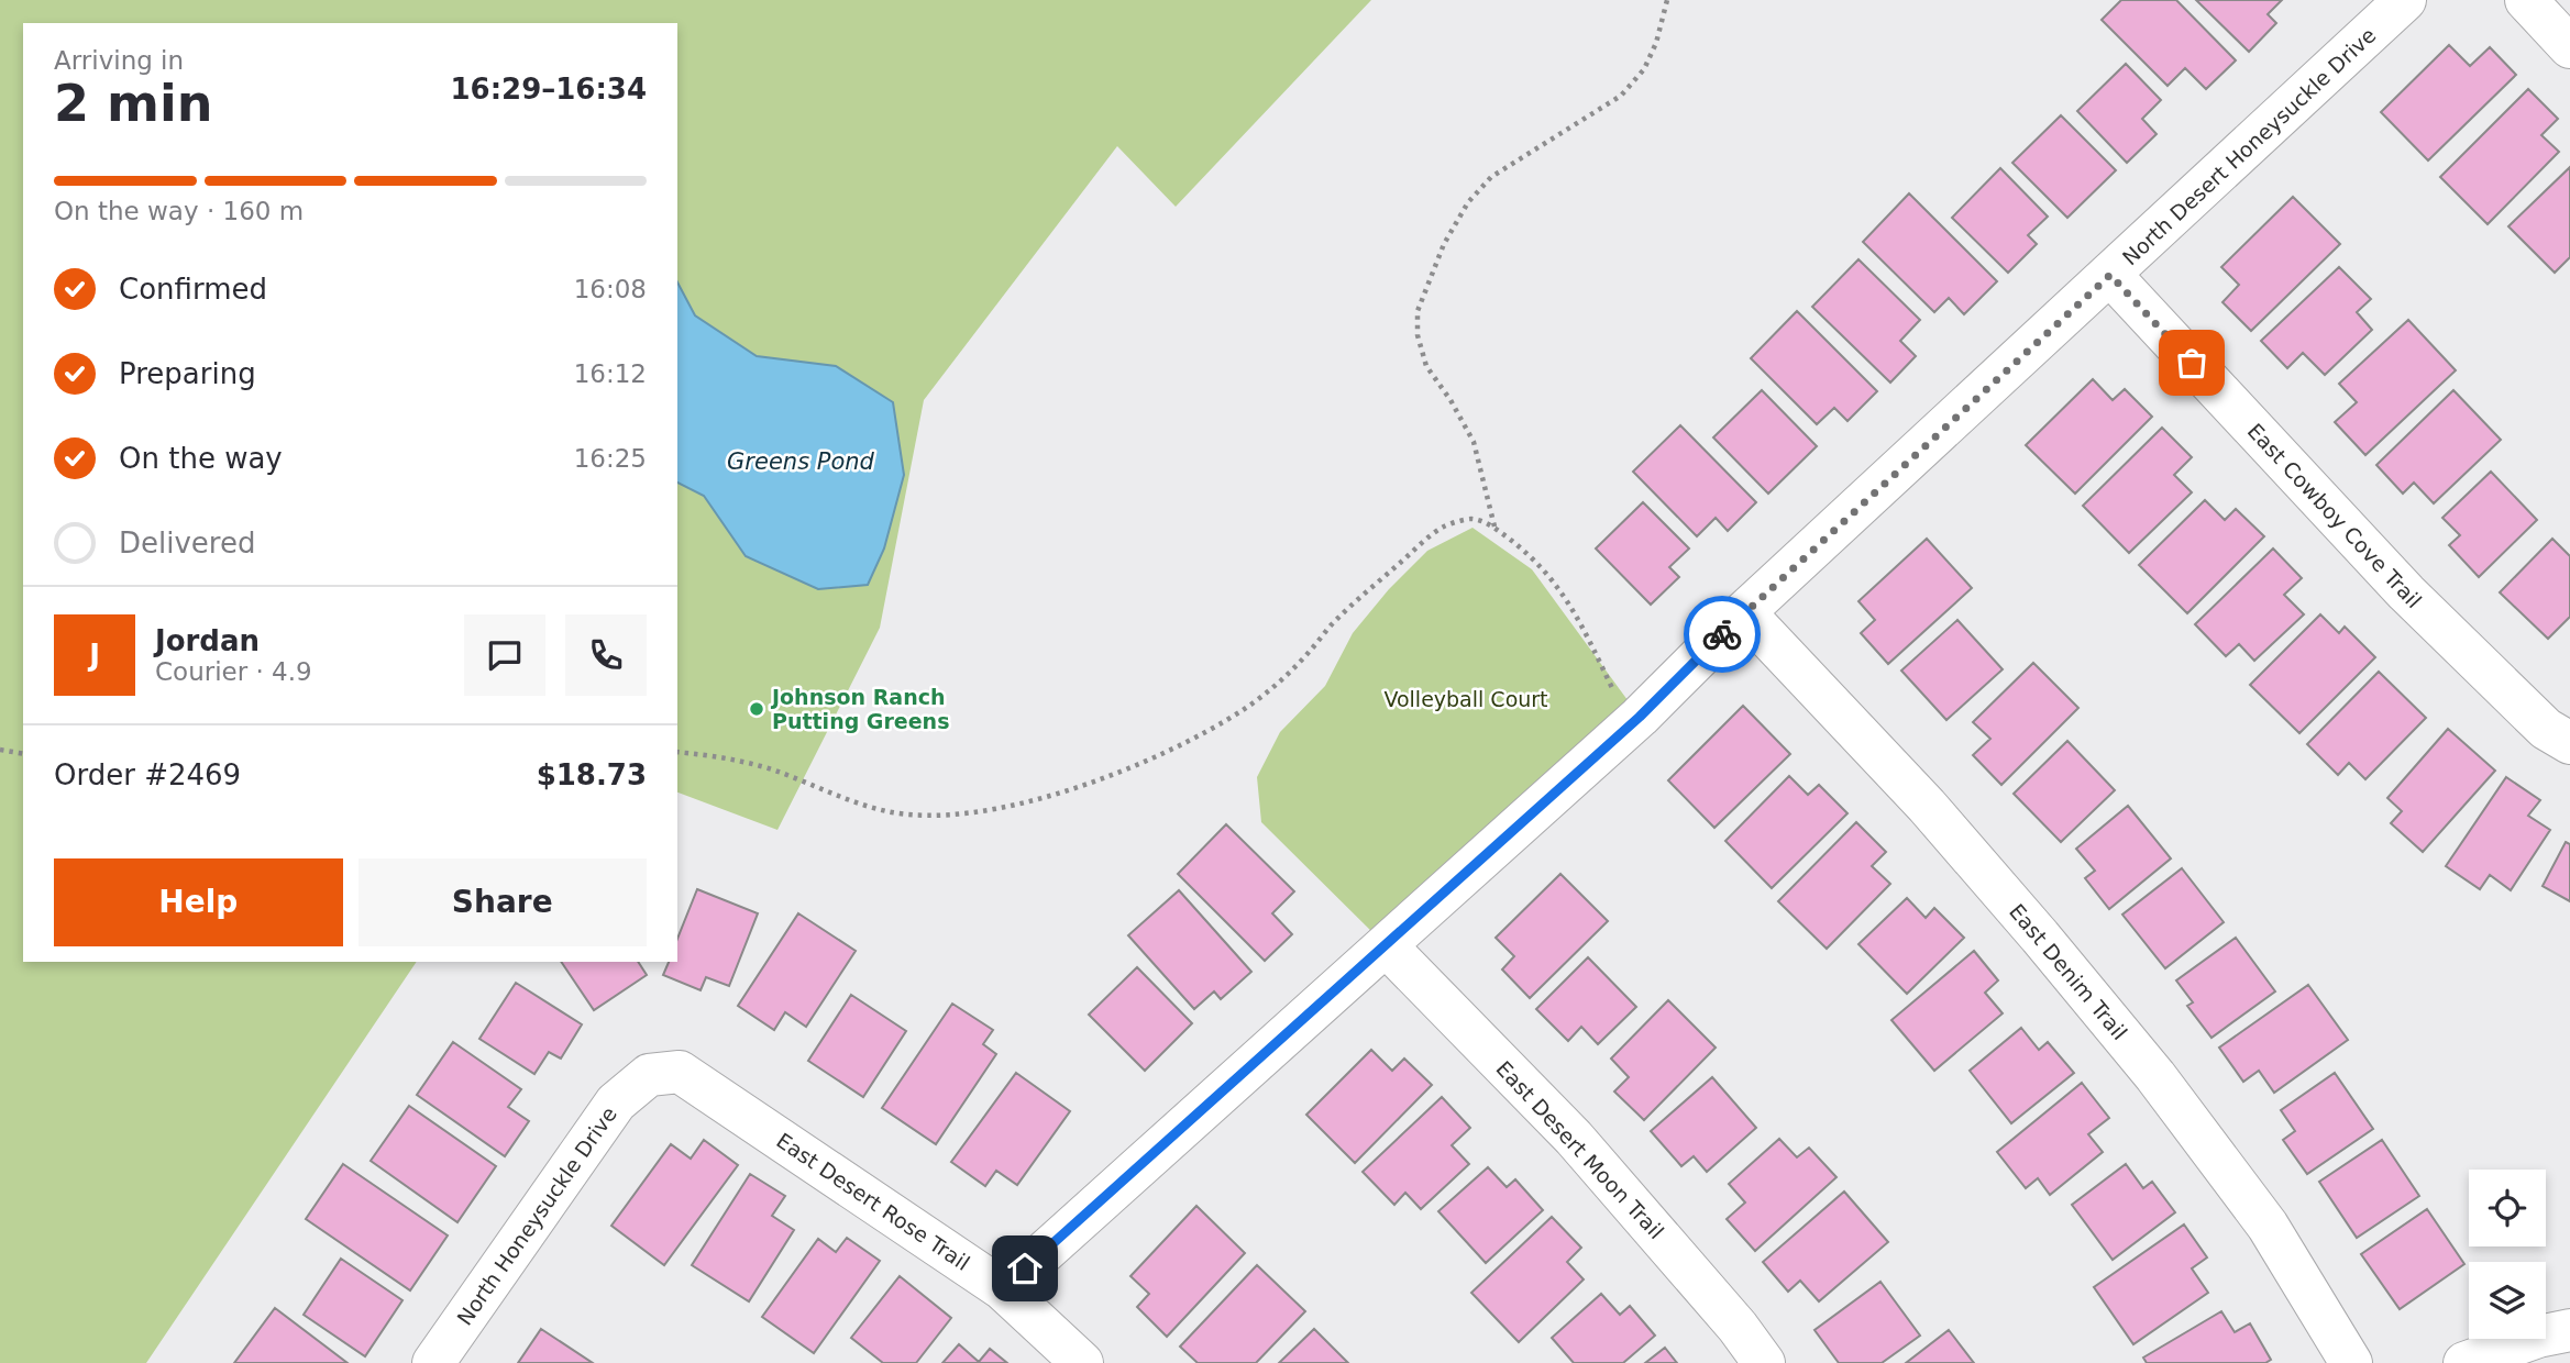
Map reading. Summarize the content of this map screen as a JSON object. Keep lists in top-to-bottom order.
{
  "streets": {
    "street": [
      "North Desert Honeysuckle Drive",
      "East Cowboy Cove Trail",
      "East Denim Trail",
      "East Desert Moon Trail",
      "East Desert Rose Trail",
      "North Honeysuckle Drive"
    ]
  },
  "crossings": [
    ["North Desert Honeysuckle Drive", "East Cowboy Cove Trail"],
    ["North Desert Honeysuckle Drive", "East Denim Trail"],
    ["North Desert Honeysuckle Drive", "East Desert Moon Trail"],
    ["North Desert Honeysuckle Drive", "East Desert Rose Trail"],
    ["East Desert Rose Trail", "North Honeysuckle Drive"]
  ],
  "water": ["Greens Pond"],
  "parks": ["Volleyball Court"],
  "places": ["Johnson Ranch Putting Greens"],
  "page": {
    "heading": ["2 min", "Arriving in", "16:29–16:34"],
    "panel": [
      "Jordan",
      "Courier · 4.9",
      "Order #2469",
      "$18.73"
    ],
    "bar": "On the way · 160 m",
    "list": [
      ["Confirmed", "16:08"],
      ["Preparing", "16:12"],
      ["On the way", "16:25"],
      "Delivered"
    ],
    "round": "J",
    "buttons": ["Help", "Share"]
  }
}
